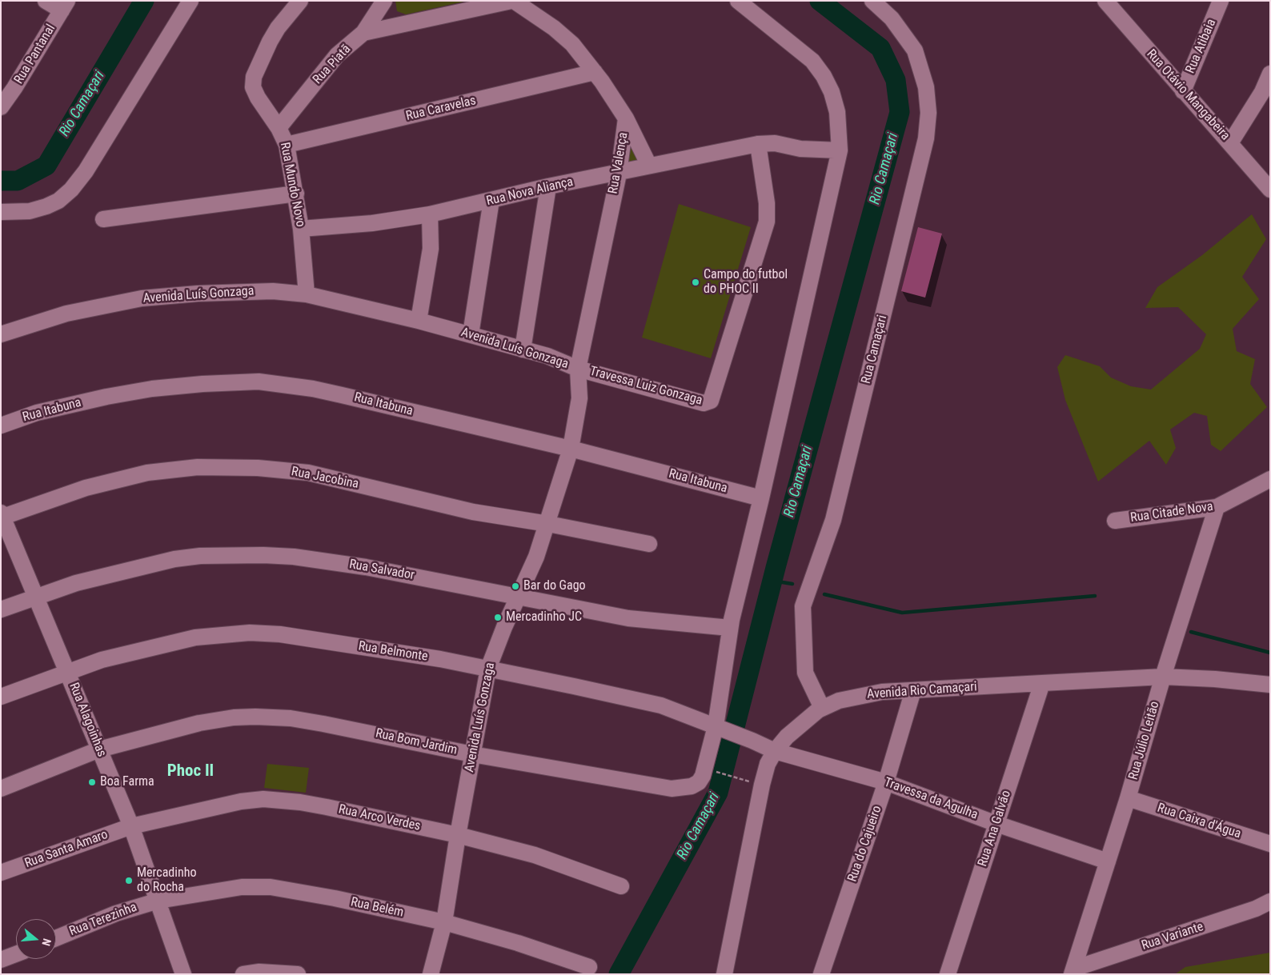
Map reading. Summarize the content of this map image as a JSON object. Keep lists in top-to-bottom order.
{
  "streets": {
    "street": [
      "Rua Atibaia",
      "Rua Pantanal",
      "Rua Piatã",
      "Rua Otávio Mangabeira",
      "Rua Caravelas",
      "Rua Valença",
      "Rua Mundo Novo",
      "Rua Nova Aliança",
      "Avenida Luís Gonzaga",
      "Rua Camaçari",
      "Travessa Luiz Gonzaga",
      "Rua Itabuna",
      "Rua Jacobina",
      "Rua Citade Nova",
      "Rua Salvador",
      "Rua Belmonte",
      "Avenida Rio Camaçari",
      "Rua Alagoinhas",
      "Rua Júlio Leitão",
      "Rua Bom Jardim",
      "Travessa da Agulha",
      "Rua Arco Verdes",
      "Rua Caixa d'Água",
      "Rua Ana Galvão",
      "Rua do Cajueiro",
      "Rua Santa Amaro",
      "Rua Belém",
      "Rua Terezinha",
      "Rua Variante"
    ]
  },
  "crossings": [
    ["Rua Atibaia", "Rua Otávio Mangabeira"],
    ["Rua Piatã", "Rua Mundo Novo"],
    ["Rua Caravelas", "Rua Valença"],
    ["Rua Caravelas", "Rua Mundo Novo"],
    ["Rua Valença", "Rua Nova Aliança"],
    ["Rua Valença", "Avenida Luís Gonzaga"],
    ["Rua Valença", "Travessa Luiz Gonzaga"],
    ["Rua Mundo Novo", "Rua Nova Aliança"],
    ["Rua Mundo Novo", "Avenida Luís Gonzaga"],
    ["Rua Nova Aliança", "Travessa Luiz Gonzaga"],
    ["Rua Nova Aliança", "Rua Bom Jardim"],
    ["Avenida Luís Gonzaga", "Travessa Luiz Gonzaga"],
    ["Avenida Luís Gonzaga", "Rua Itabuna"],
    ["Avenida Luís Gonzaga", "Rua Jacobina"],
    ["Avenida Luís Gonzaga", "Rua Salvador"],
    ["Avenida Luís Gonzaga", "Rua Belmonte"],
    ["Avenida Luís Gonzaga", "Rua Bom Jardim"],
    ["Avenida Luís Gonzaga", "Rua Arco Verdes"],
    ["Avenida Luís Gonzaga", "Rua Belém"],
    ["Rua Camaçari", "Avenida Rio Camaçari"],
    ["Rua Itabuna", "Rua Bom Jardim"],
    ["Rua Jacobina", "Rua Alagoinhas"],
    ["Rua Citade Nova", "Rua Júlio Leitão"],
    ["Rua Salvador", "Rua Alagoinhas"],
    ["Rua Salvador", "Rua Bom Jardim"],
    ["Rua Belmonte", "Rua Alagoinhas"],
    ["Rua Belmonte", "Rua Bom Jardim"],
    ["Rua Belmonte", "Travessa da Agulha"],
    ["Avenida Rio Camaçari", "Rua Júlio Leitão"],
    ["Avenida Rio Camaçari", "Travessa da Agulha"],
    ["Avenida Rio Camaçari", "Rua Ana Galvão"],
    ["Avenida Rio Camaçari", "Rua do Cajueiro"],
    ["Rua Alagoinhas", "Rua Bom Jardim"],
    ["Rua Alagoinhas", "Rua Arco Verdes"],
    ["Rua Alagoinhas", "Rua Santa Amaro"],
    ["Rua Alagoinhas", "Rua Belém"],
    ["Rua Alagoinhas", "Rua Terezinha"],
    ["Rua Júlio Leitão", "Travessa da Agulha"],
    ["Rua Júlio Leitão", "Rua Caixa d'Água"],
    ["Rua Júlio Leitão", "Rua Variante"],
    ["Rua Bom Jardim", "Travessa da Agulha"],
    ["Travessa da Agulha", "Rua Ana Galvão"],
    ["Travessa da Agulha", "Rua do Cajueiro"],
    ["Rua Arco Verdes", "Rua Santa Amaro"],
    ["Rua Belém", "Rua Terezinha"]
  ],
  "districts": ["Phoc II"],
  "water": ["Rio Camaçari"],
  "places": [
    "Campo do futbol do PHOC II",
    "Bar do Gago",
    "Mercadinho JC",
    "Boa Farma",
    "Mercadinho do Rocha"
  ],
  "north": "right"
}
